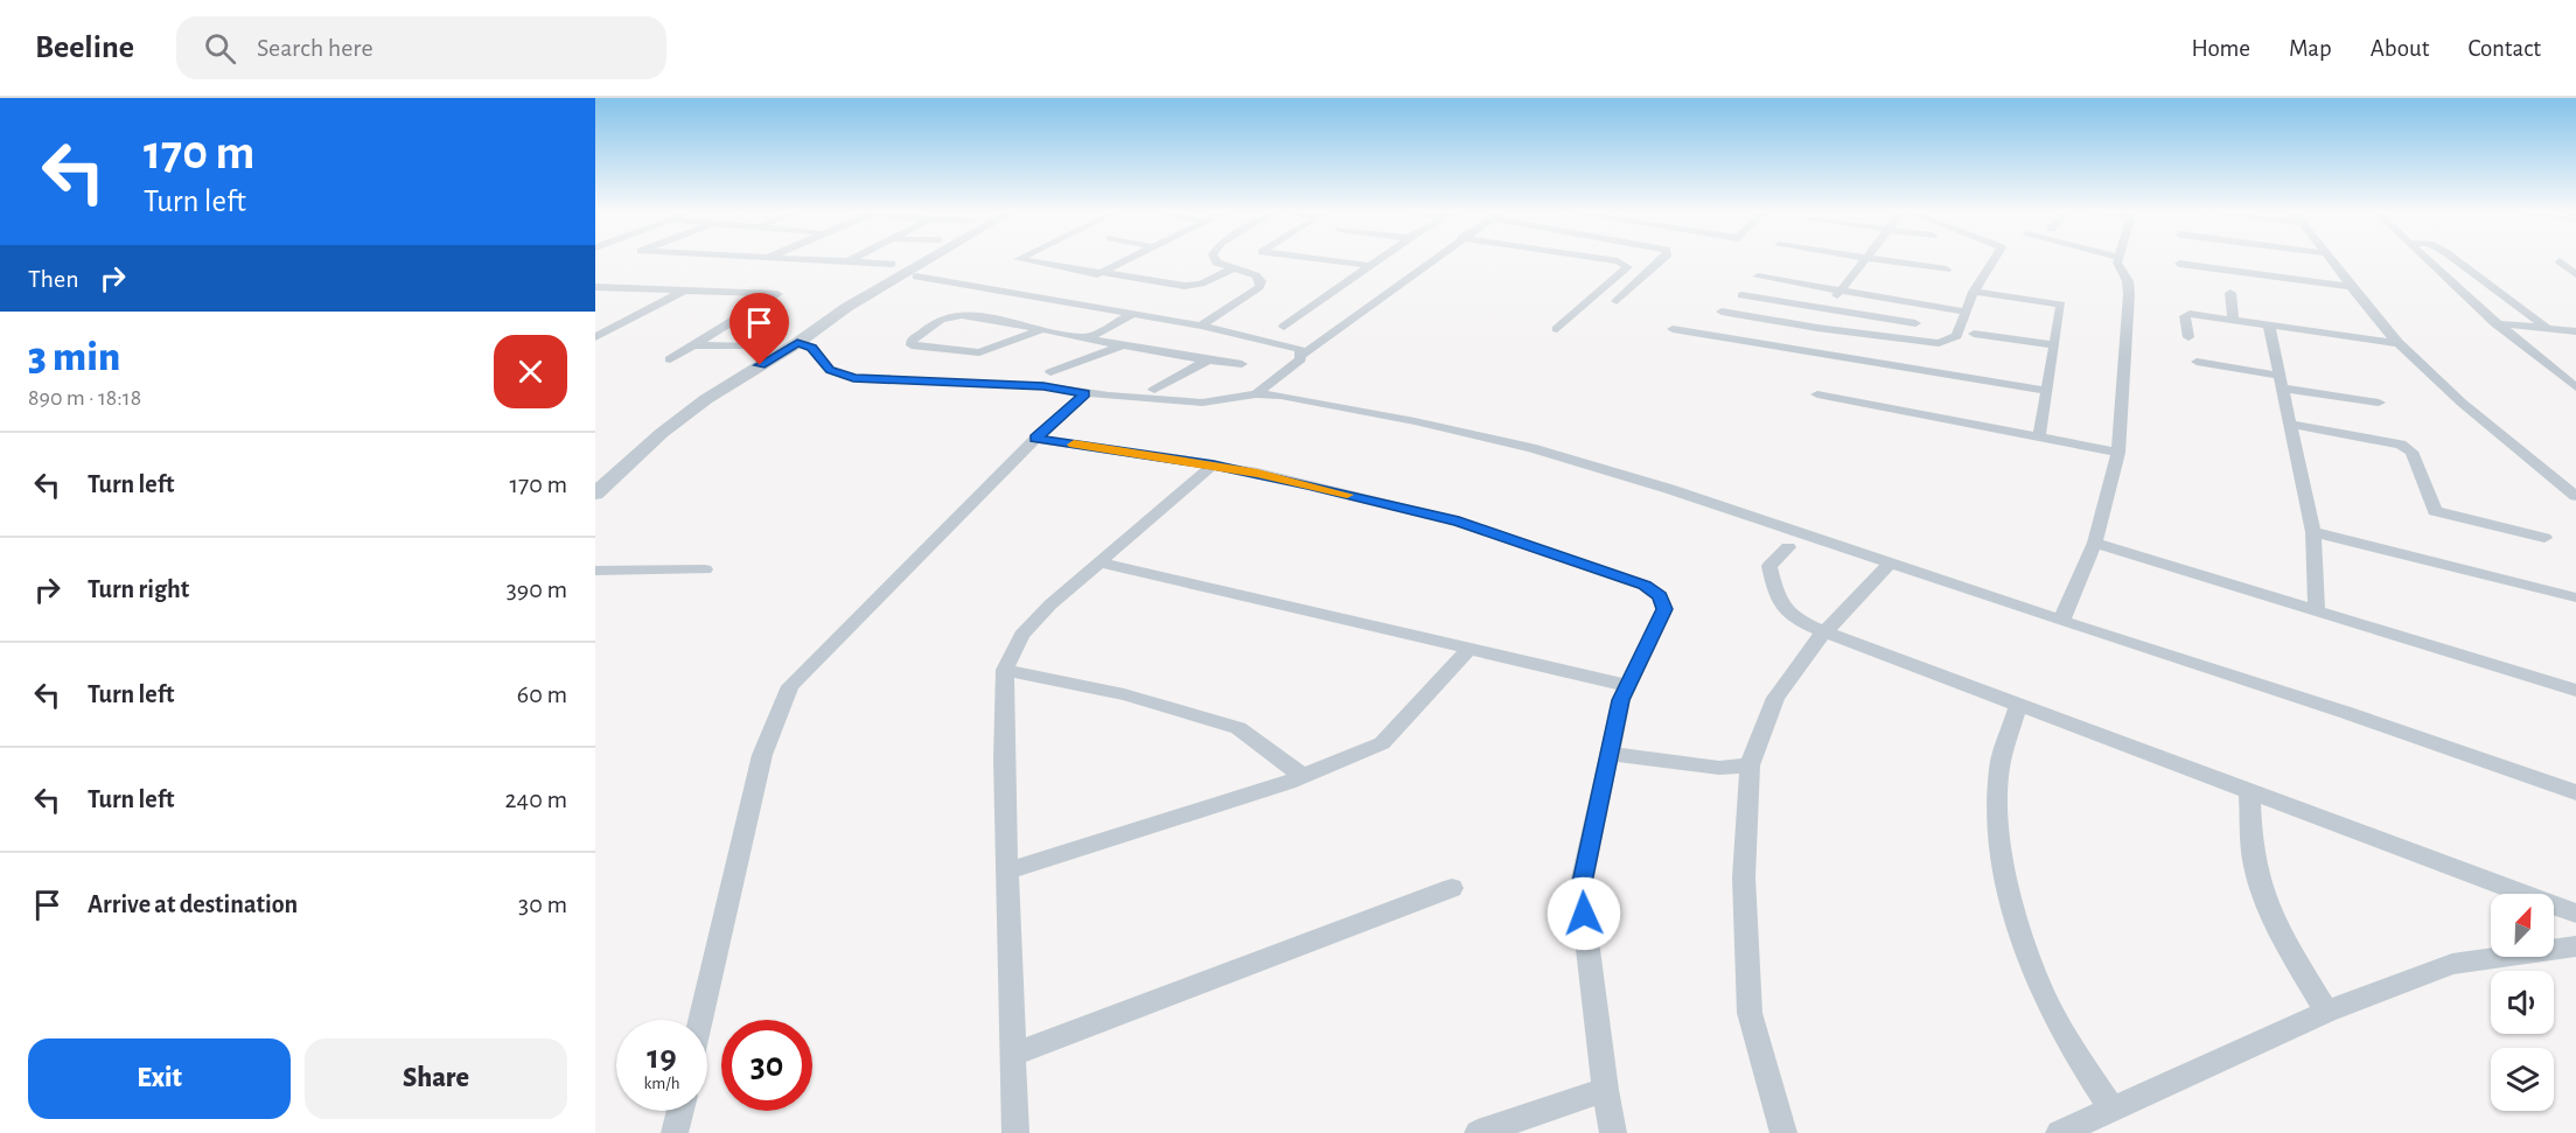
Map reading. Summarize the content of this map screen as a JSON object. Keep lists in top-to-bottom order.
{
  "north": "top right",
  "page": {
    "header": "Beeline",
    "search": "Search here",
    "nav": [
      "Home",
      "Map",
      "About",
      "Contact"
    ],
    "turn": ["170 m", "Turn left"],
    "then": "Then",
    "heading": ["3 min", "890 m · 18:18"],
    "list": [
      {
        "name": "Turn left",
        "value": "170 m"
      },
      {
        "name": "Turn right",
        "value": "390 m"
      },
      {
        "name": "Turn left",
        "value": "60 m"
      },
      {
        "name": "Turn left",
        "value": "240 m"
      },
      {
        "name": "Arrive at destination",
        "value": "30 m"
      }
    ],
    "speed": "19 km/h",
    "limit": "30",
    "buttons": ["Exit", "Share"]
  }
}
